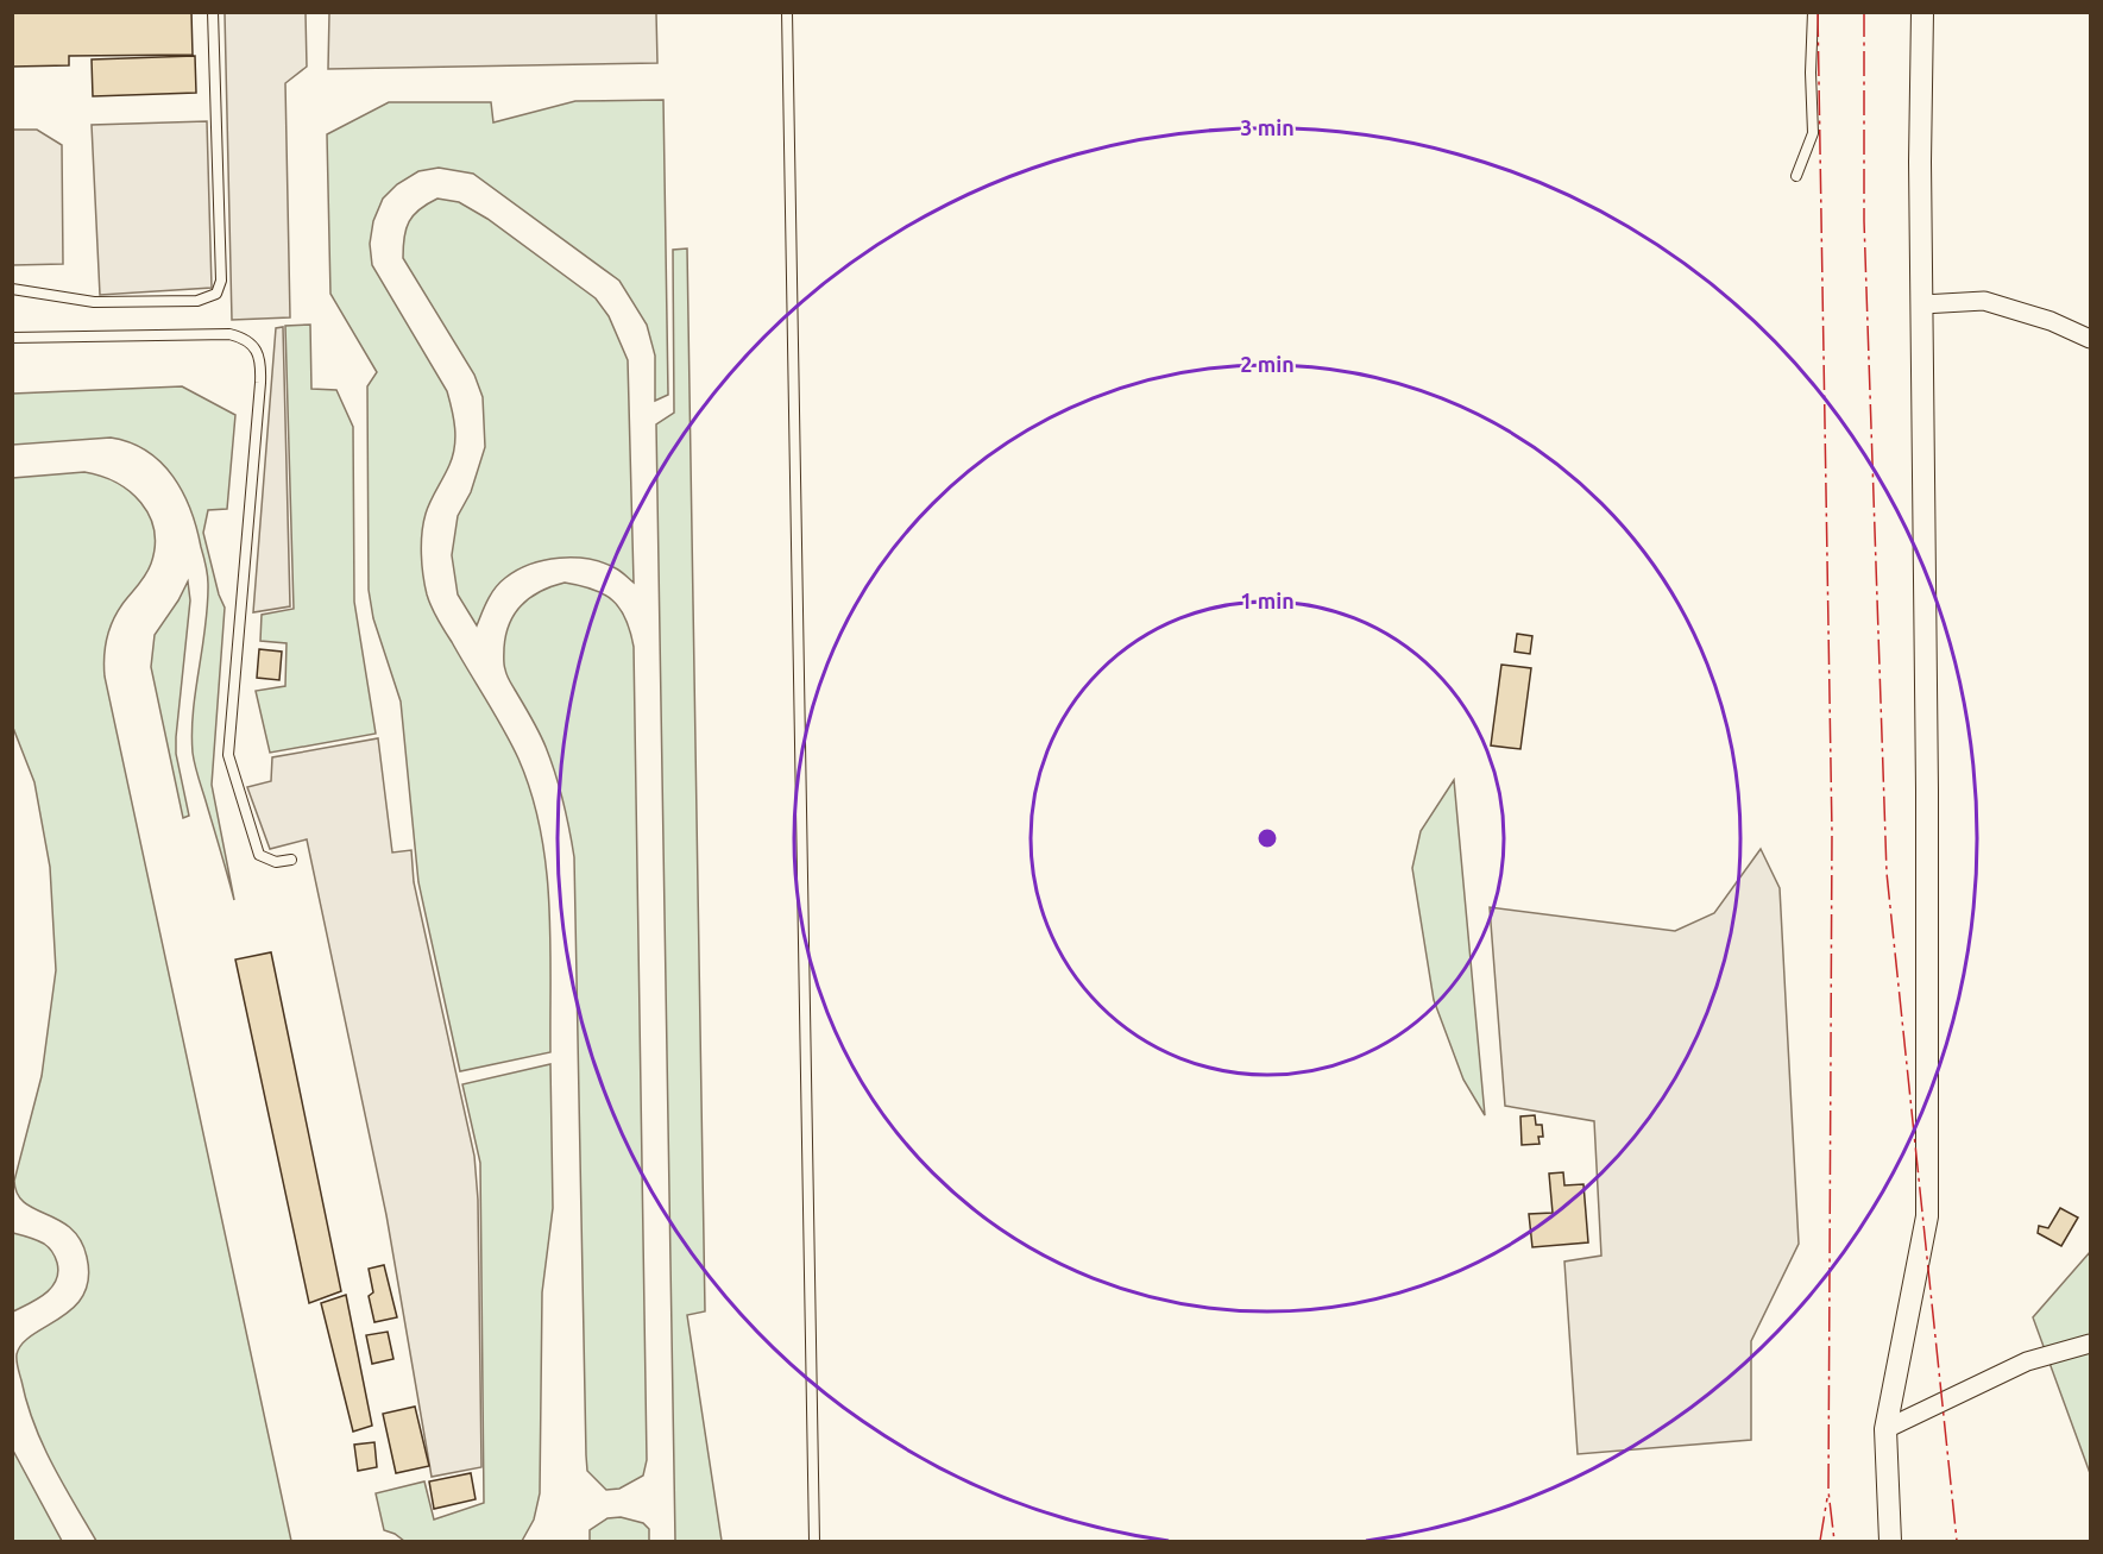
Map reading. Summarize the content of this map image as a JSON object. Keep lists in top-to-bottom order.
{
  "rings": ["3 min", "2 min", "1 min"]
}
